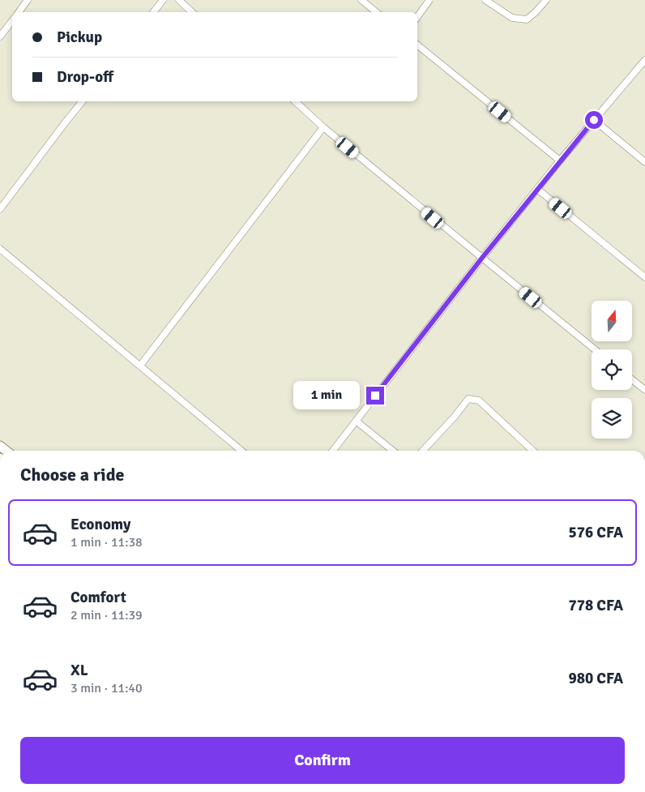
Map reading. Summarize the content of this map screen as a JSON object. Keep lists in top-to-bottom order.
{
  "north": "top",
  "page": {
    "banner": ["Pickup", "Drop-off"],
    "bubble": "1 min",
    "heading": "Choose a ride",
    "list": [
      {
        "name": "Economy",
        "note": "1 min · 11:38",
        "value": "576 CFA"
      },
      {
        "name": "Comfort",
        "note": "2 min · 11:39",
        "value": "778 CFA"
      },
      {
        "name": "XL",
        "note": "3 min · 11:40",
        "value": "980 CFA"
      }
    ],
    "buttons": "Confirm"
  }
}
